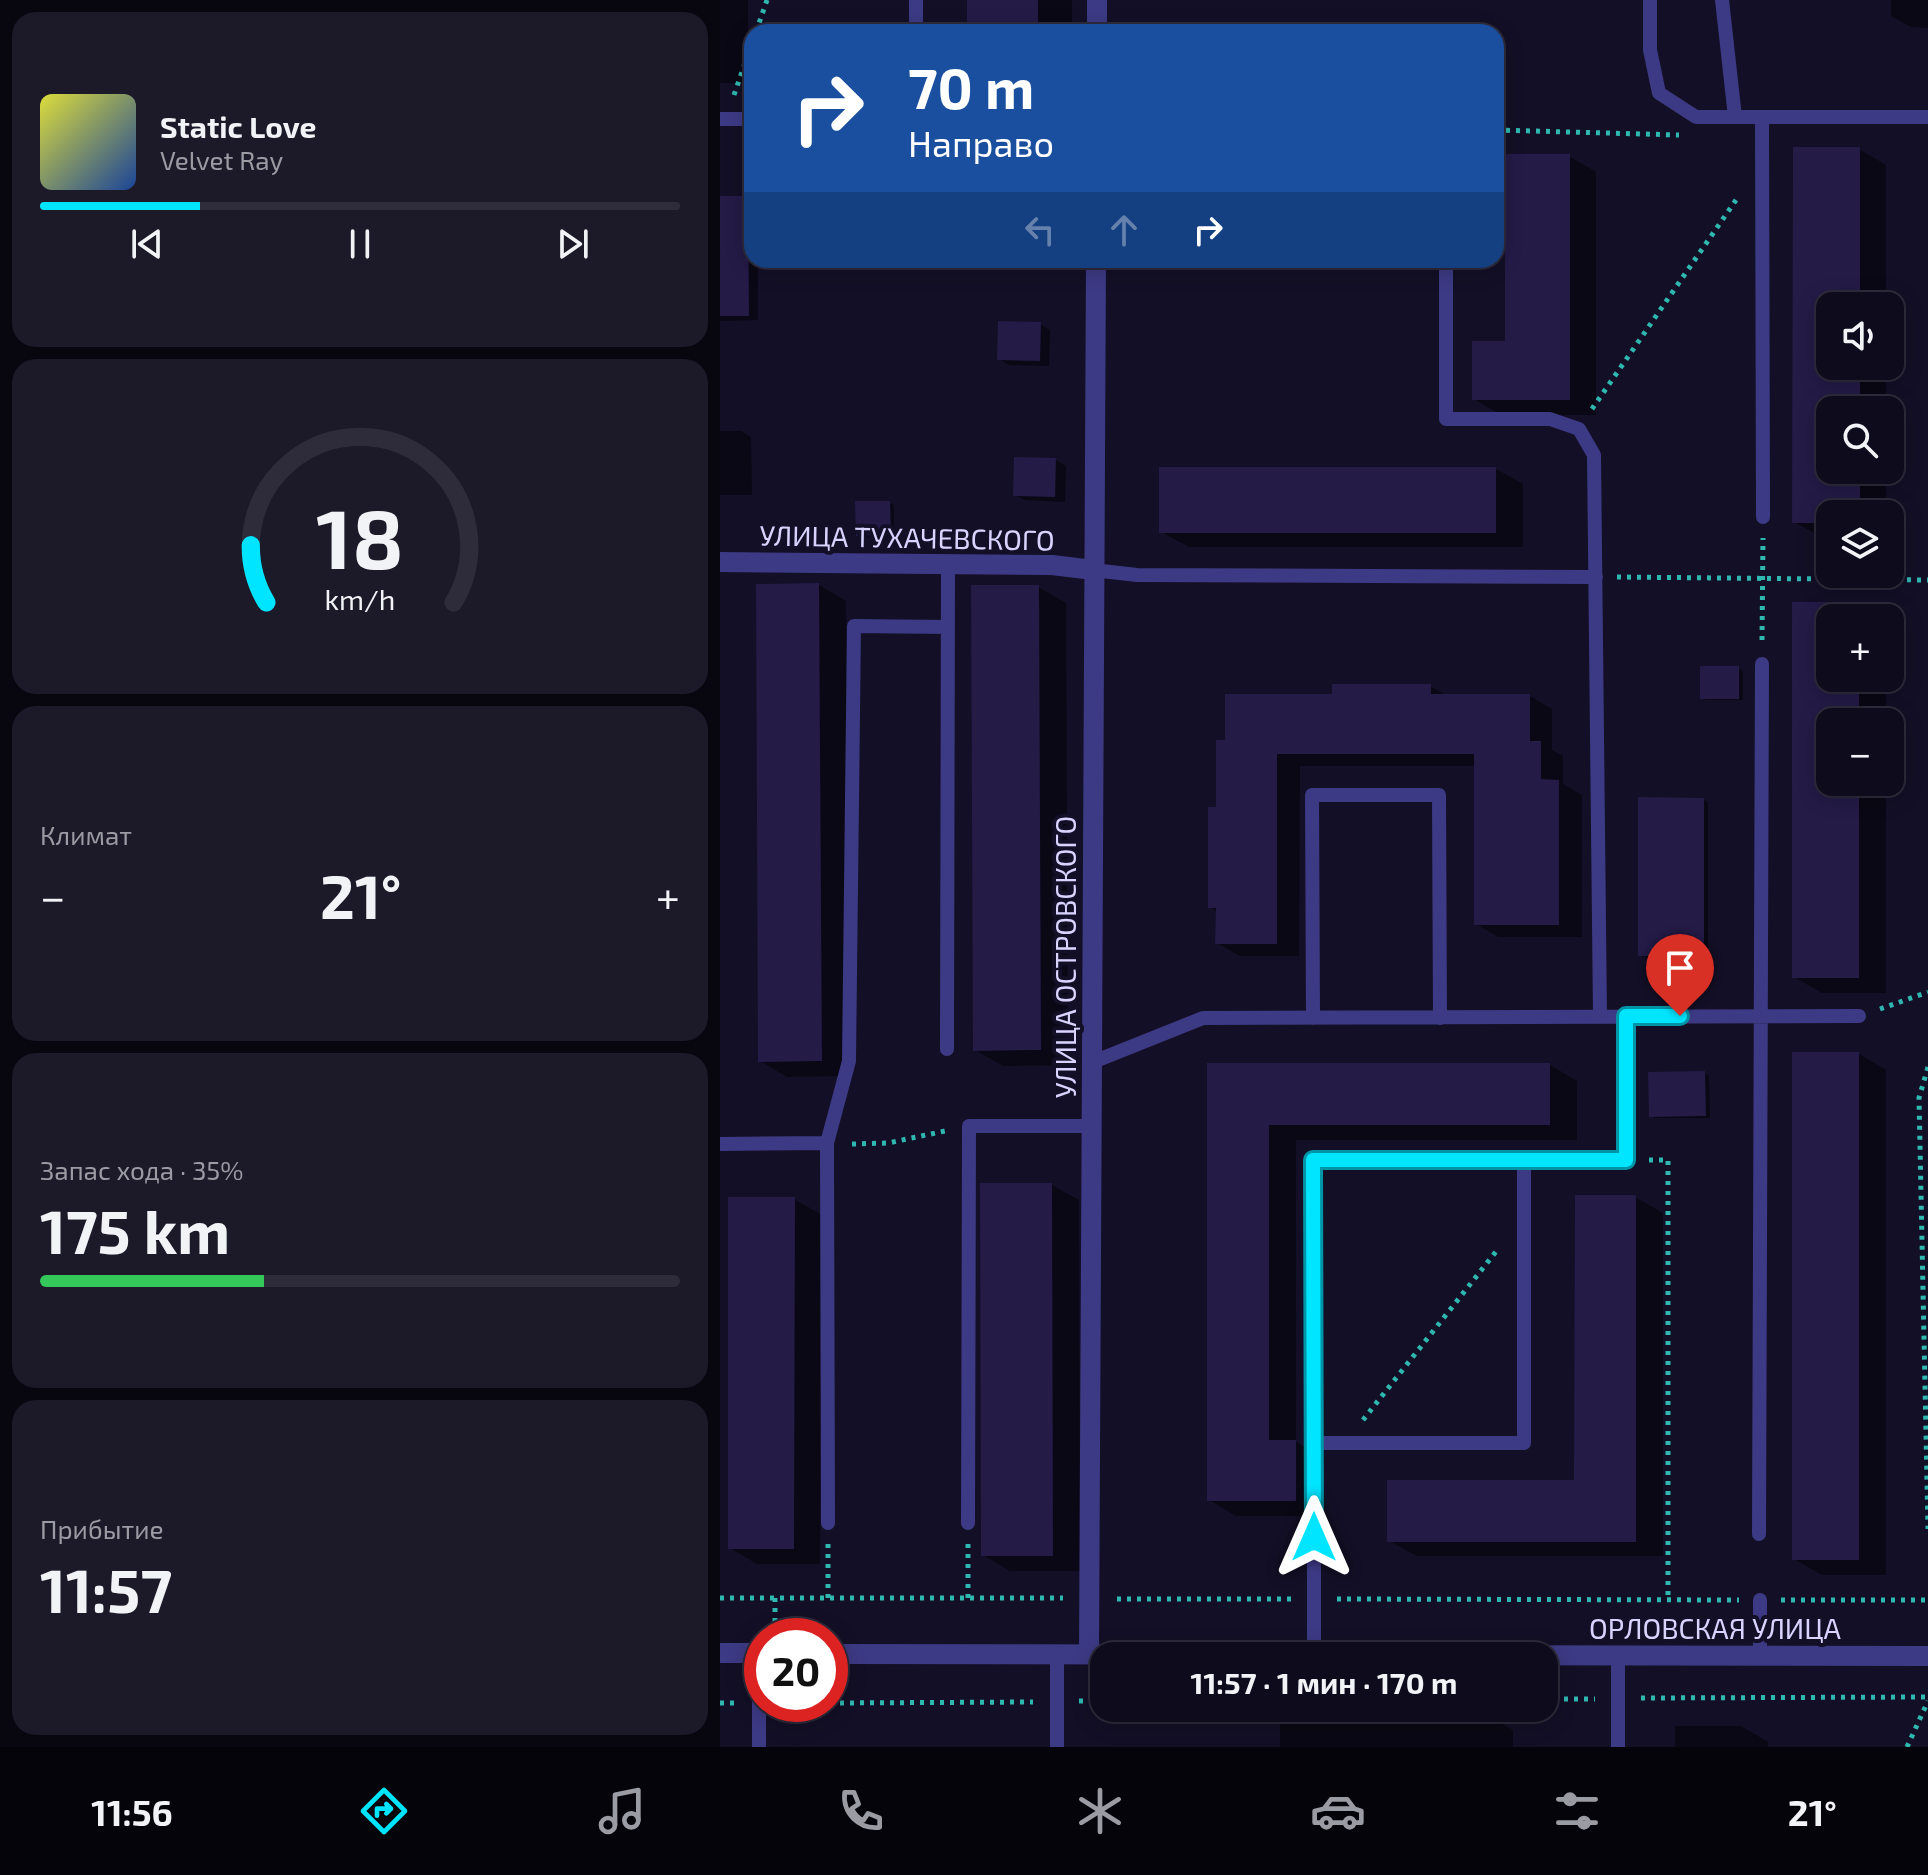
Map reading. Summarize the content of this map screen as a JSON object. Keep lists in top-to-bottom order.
{
  "streets": {
    "street": ["УЛИЦА ТУХАЧЕВСКОГО", "УЛИЦА ОСТРОВСКОГО", "ОРЛОВСКАЯ УЛИЦА"]
  },
  "crossings": [
    ["УЛИЦА ТУХАЧЕВСКОГО", "УЛИЦА ОСТРОВСКОГО"],
    ["УЛИЦА ОСТРОВСКОГО", "ОРЛОВСКАЯ УЛИЦА"]
  ],
  "page": {
    "turn": ["70 m", "Направо"],
    "song": ["Static Love", "Velvet Ray"],
    "map_buttons": ["+", "−"],
    "tile": [
      "Климат",
      ["Запас хода · 35%", "175 km"],
      ["Прибытие", "11:57"]
    ],
    "heat": ["−", "21°", "+"],
    "limit": "20",
    "trip": "11:57 · 1 мин · 170 m",
    "tabs": ["11:56", "21°"],
    "gauge": ["18", "km/h"]
  }
}
